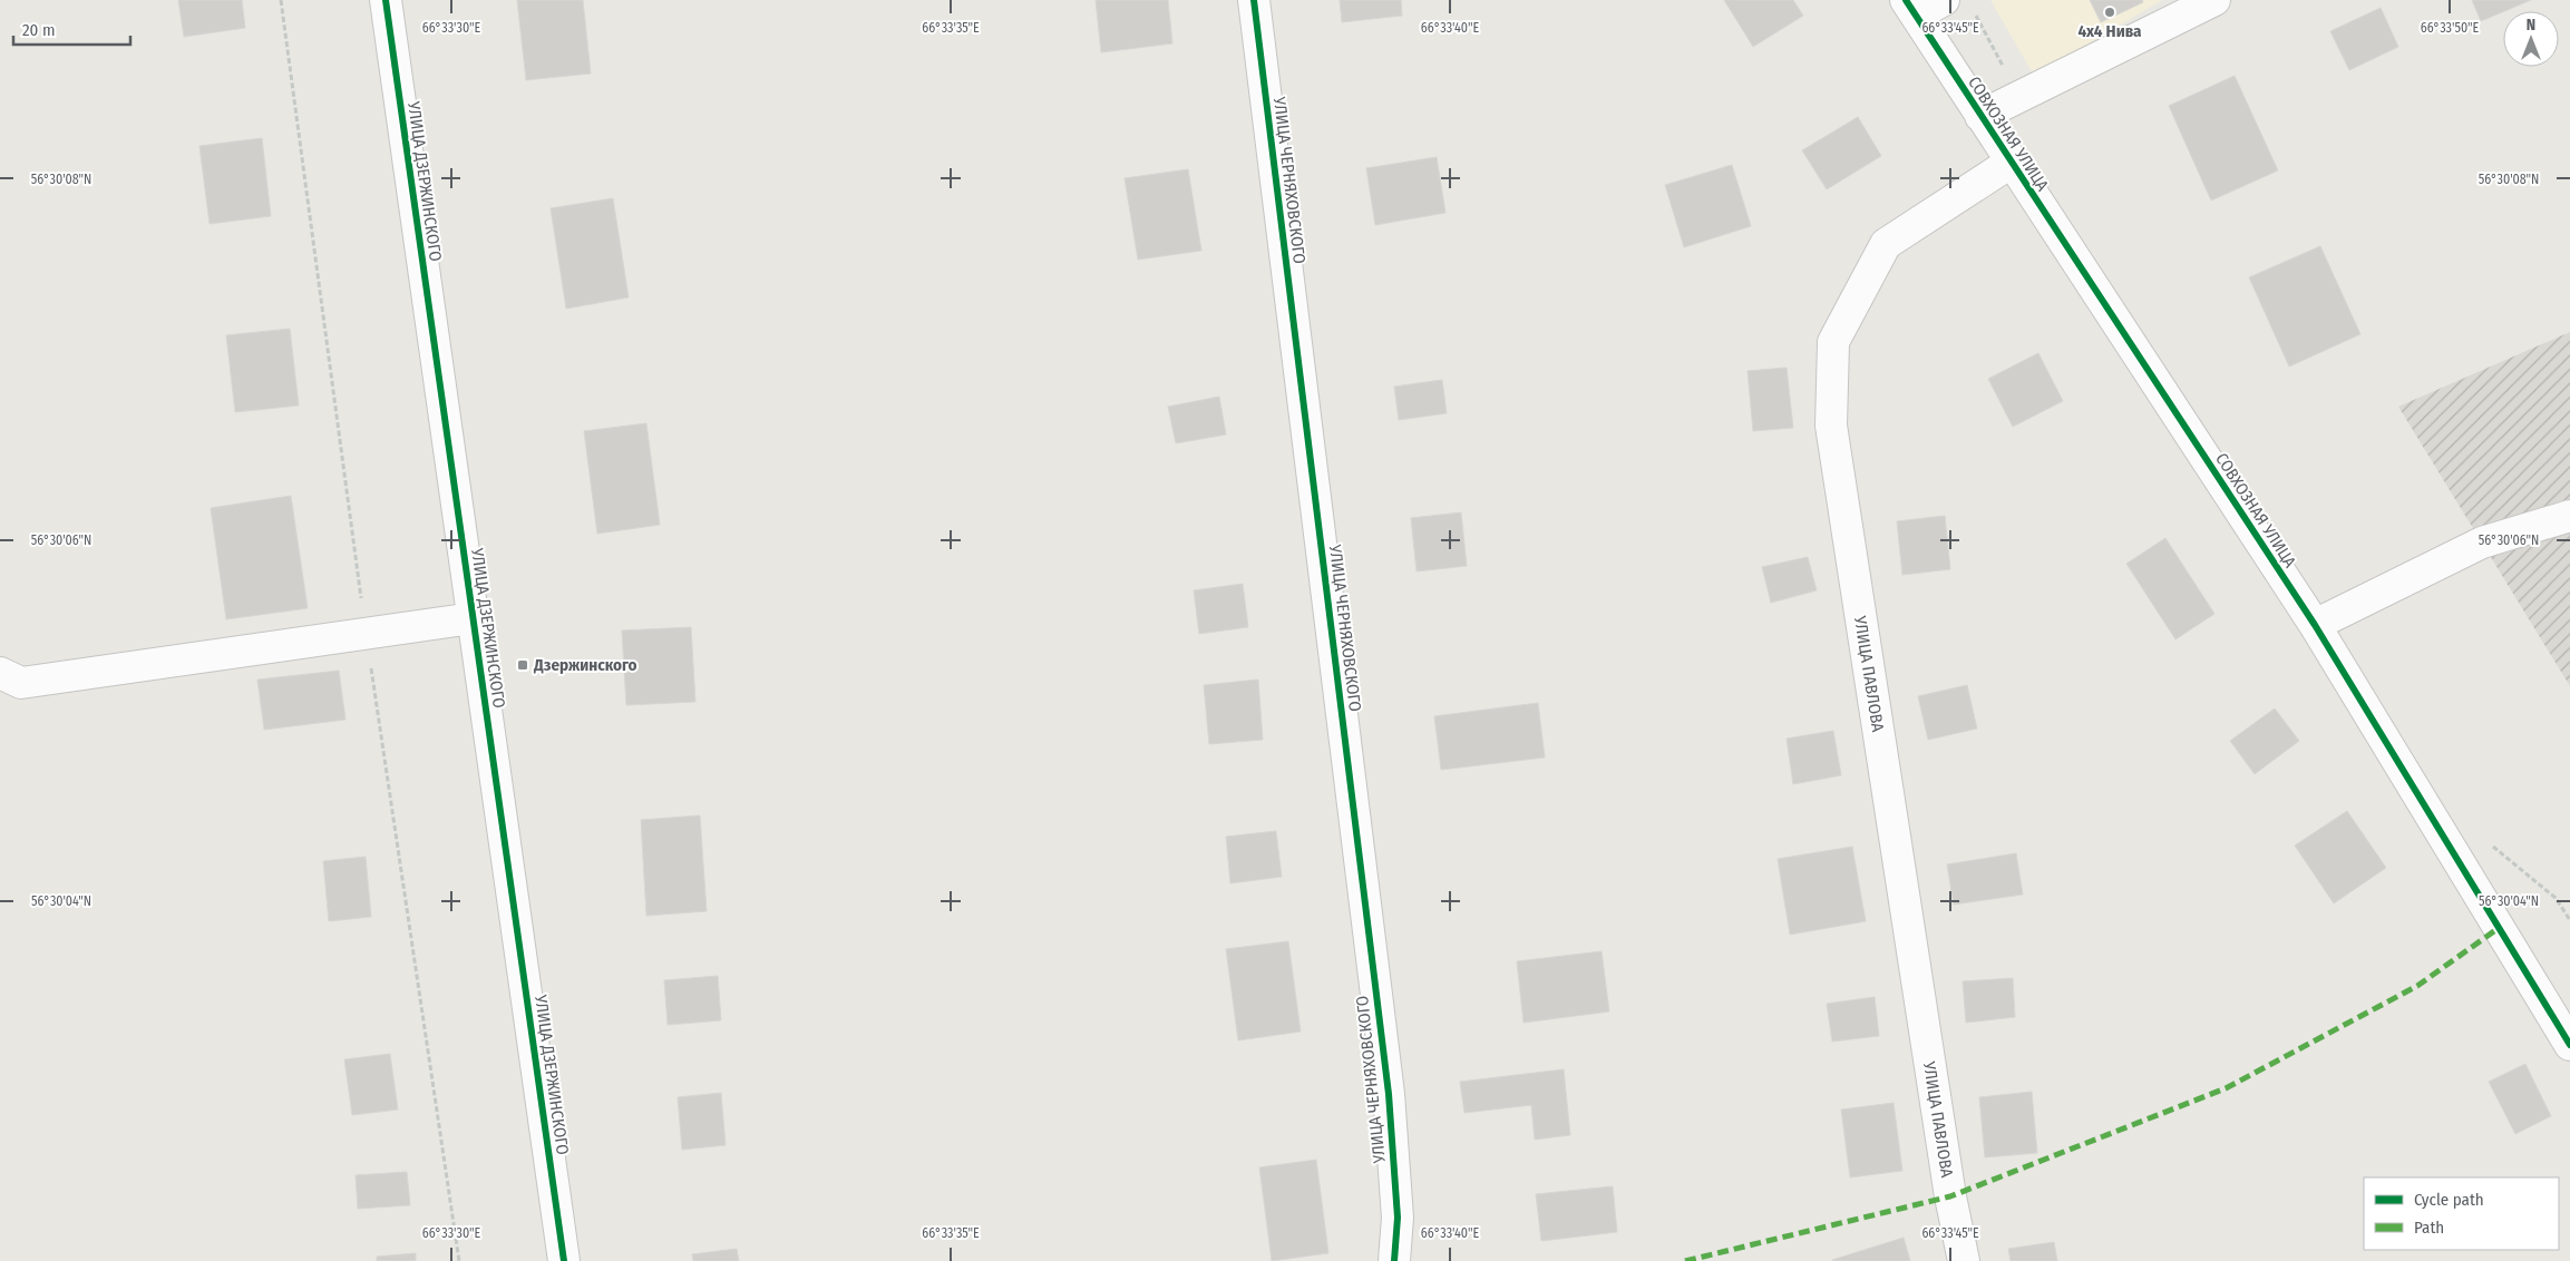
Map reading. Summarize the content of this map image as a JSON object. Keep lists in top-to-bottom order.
{
  "streets": {
    "street": [
      "СОВХОЗНАЯ УЛИЦА",
      "УЛИЦА ЧЕРНЯХОВСКОГО",
      "УЛИЦА ДЗЕРЖИНСКОГО",
      "УЛИЦА ПАВЛОВА"
    ]
  },
  "crossings": [
    ["СОВХОЗНАЯ УЛИЦА", "УЛИЦА ПАВЛОВА"]
  ],
  "places": {
    "other": ["4x4 Нива"],
    "transit": ["Дзержинского"]
  },
  "legend": ["Cycle path", "Path"],
  "scale_bar": "20 m",
  "north": "top",
  "coordinates": [
    "66°33'30\"E",
    "66°33'35\"E",
    "66°33'40\"E",
    "66°33'45\"E",
    "66°33'50\"E",
    "56°30'08\"N",
    "56°30'06\"N",
    "56°30'04\"N"
  ]
}
